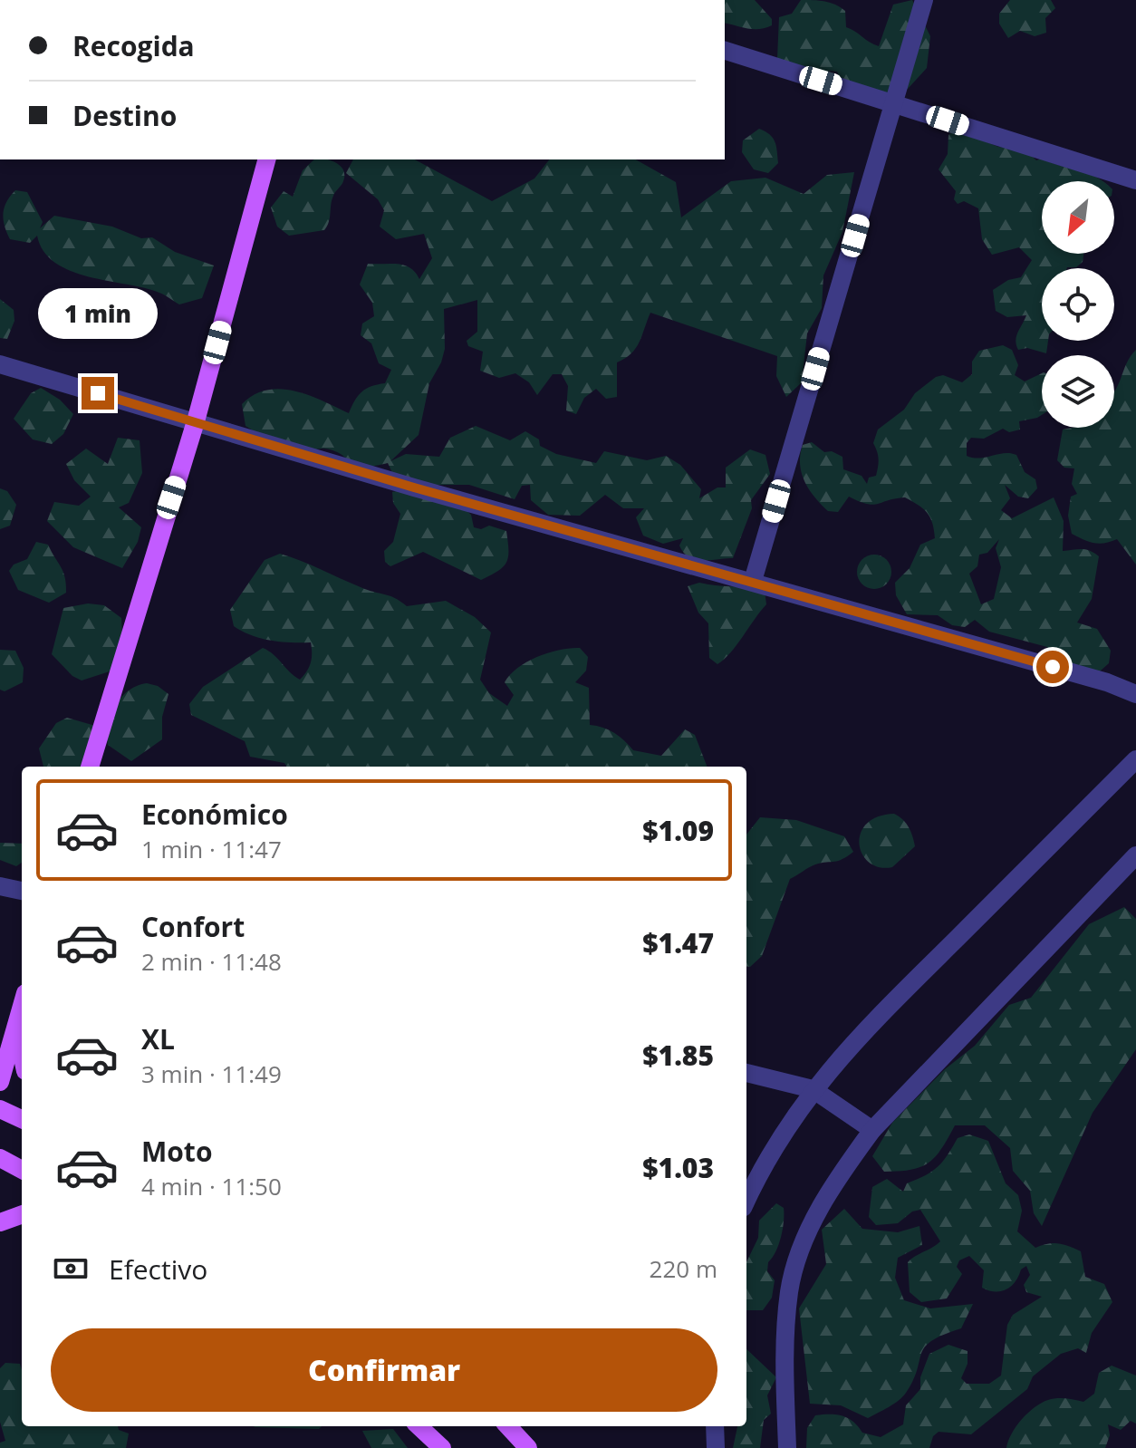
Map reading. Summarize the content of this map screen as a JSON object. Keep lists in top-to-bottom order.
{
  "north": "bottom left",
  "page": {
    "banner": ["Recogida", "Destino"],
    "bubble": "1 min",
    "list": [
      {
        "name": "Económico",
        "note": "1 min · 11:47",
        "value": "$1.09"
      },
      {
        "name": "Confort",
        "note": "2 min · 11:48",
        "value": "$1.47"
      },
      {
        "name": "XL",
        "note": "3 min · 11:49",
        "value": "$1.85"
      },
      {
        "name": "Moto",
        "note": "4 min · 11:50",
        "value": "$1.03"
      }
    ],
    "pay": ["Efectivo", "220 m"],
    "buttons": "Confirmar"
  }
}
